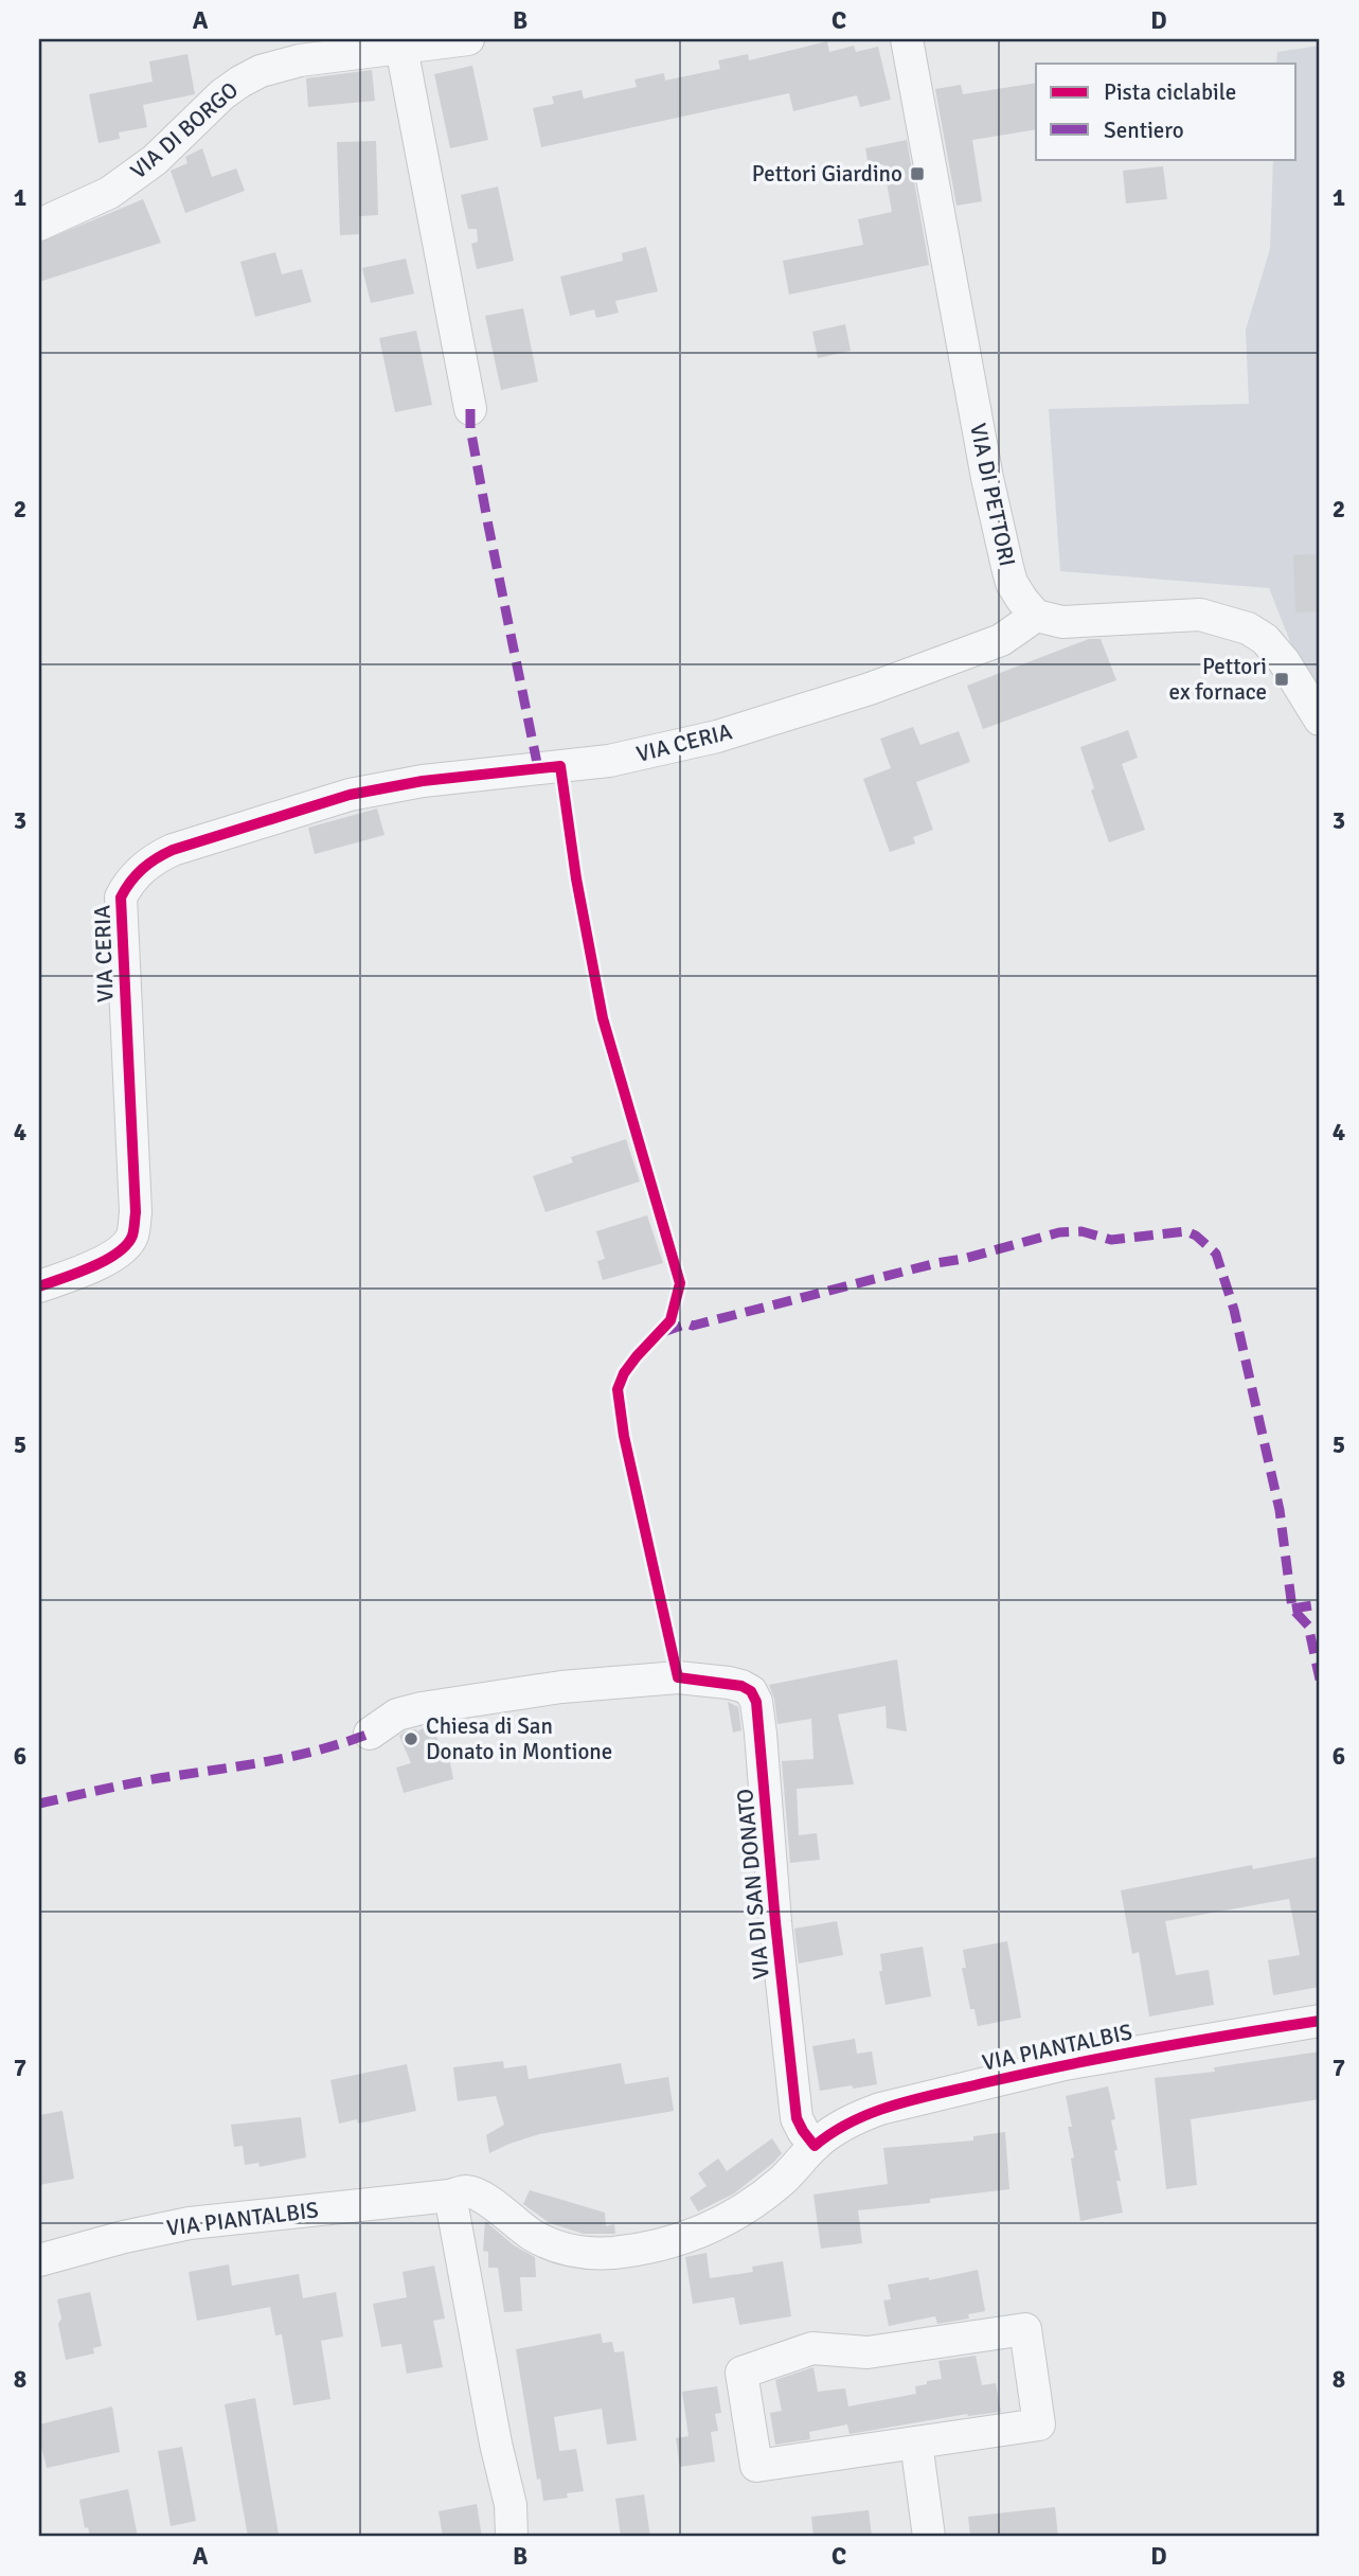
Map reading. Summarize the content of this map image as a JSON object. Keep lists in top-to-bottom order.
{
  "streets": {
    "street": [
      "VIA DI BORGO",
      "VIA DI PETTORI",
      "VIA CERIA",
      "VIA DI SAN DONATO",
      "VIA PIANTALBIS"
    ]
  },
  "crossings": [
    ["VIA DI PETTORI", "VIA CERIA"],
    ["VIA DI SAN DONATO", "VIA PIANTALBIS"]
  ],
  "places": {
    "transit": ["Pettori Giardino", "Pettori ex fornace"],
    "other": ["Chiesa di San Donato in Montione"]
  },
  "legend": ["Pista ciclabile", "Sentiero"],
  "grid": {
    "columns": [
      "A",
      "B",
      "C",
      "D"
    ],
    "rows": [
      "1",
      "2",
      "3",
      "4",
      "5",
      "6",
      "7",
      "8"
    ]
  }
}
